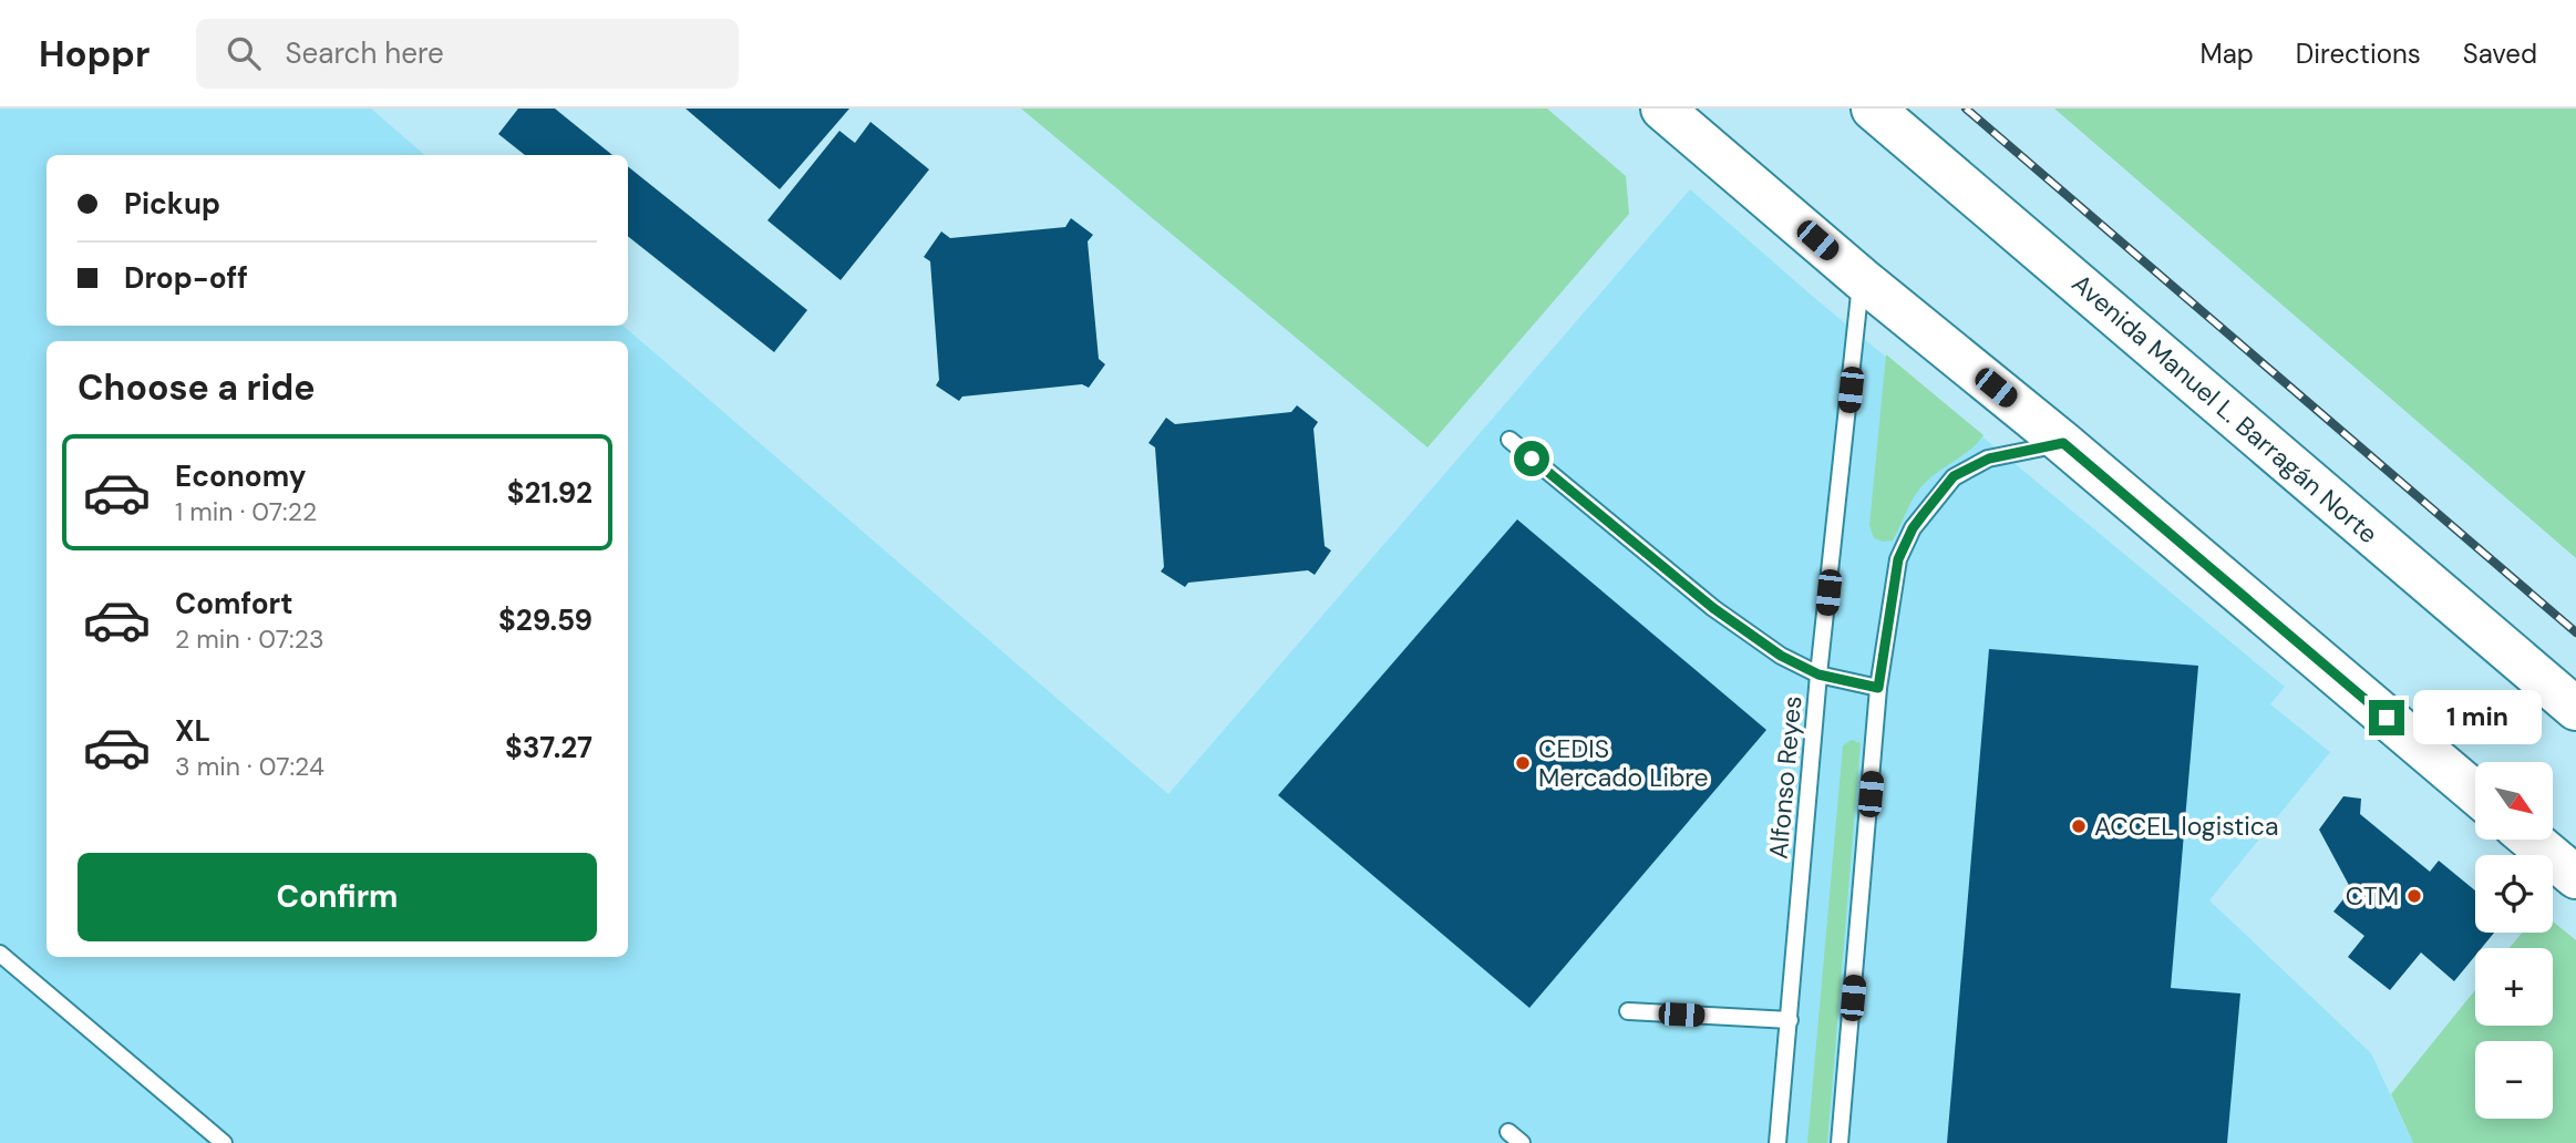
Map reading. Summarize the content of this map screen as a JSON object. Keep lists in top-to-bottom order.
{
  "streets": {
    "main road": ["Avenida Manuel L. Barragán Norte"],
    "lane": ["Alfonso Reyes"]
  },
  "places": ["CEDIS Mercado Libre", "ACCEL logistica", "CTM"],
  "north": "bottom right",
  "page": {
    "header": "Hoppr",
    "search": "Search here",
    "nav": ["Map", "Directions", "Saved"],
    "banner": ["Pickup", "Drop-off"],
    "heading": "Choose a ride",
    "list": [
      {
        "name": "Economy",
        "note": "1 min · 07:22",
        "value": "$21.92"
      },
      {
        "name": "Comfort",
        "note": "2 min · 07:23",
        "value": "$29.59"
      },
      {
        "name": "XL",
        "note": "3 min · 07:24",
        "value": "$37.27"
      }
    ],
    "bubble": "1 min",
    "map_buttons": ["+", "−"],
    "buttons": "Confirm"
  }
}
